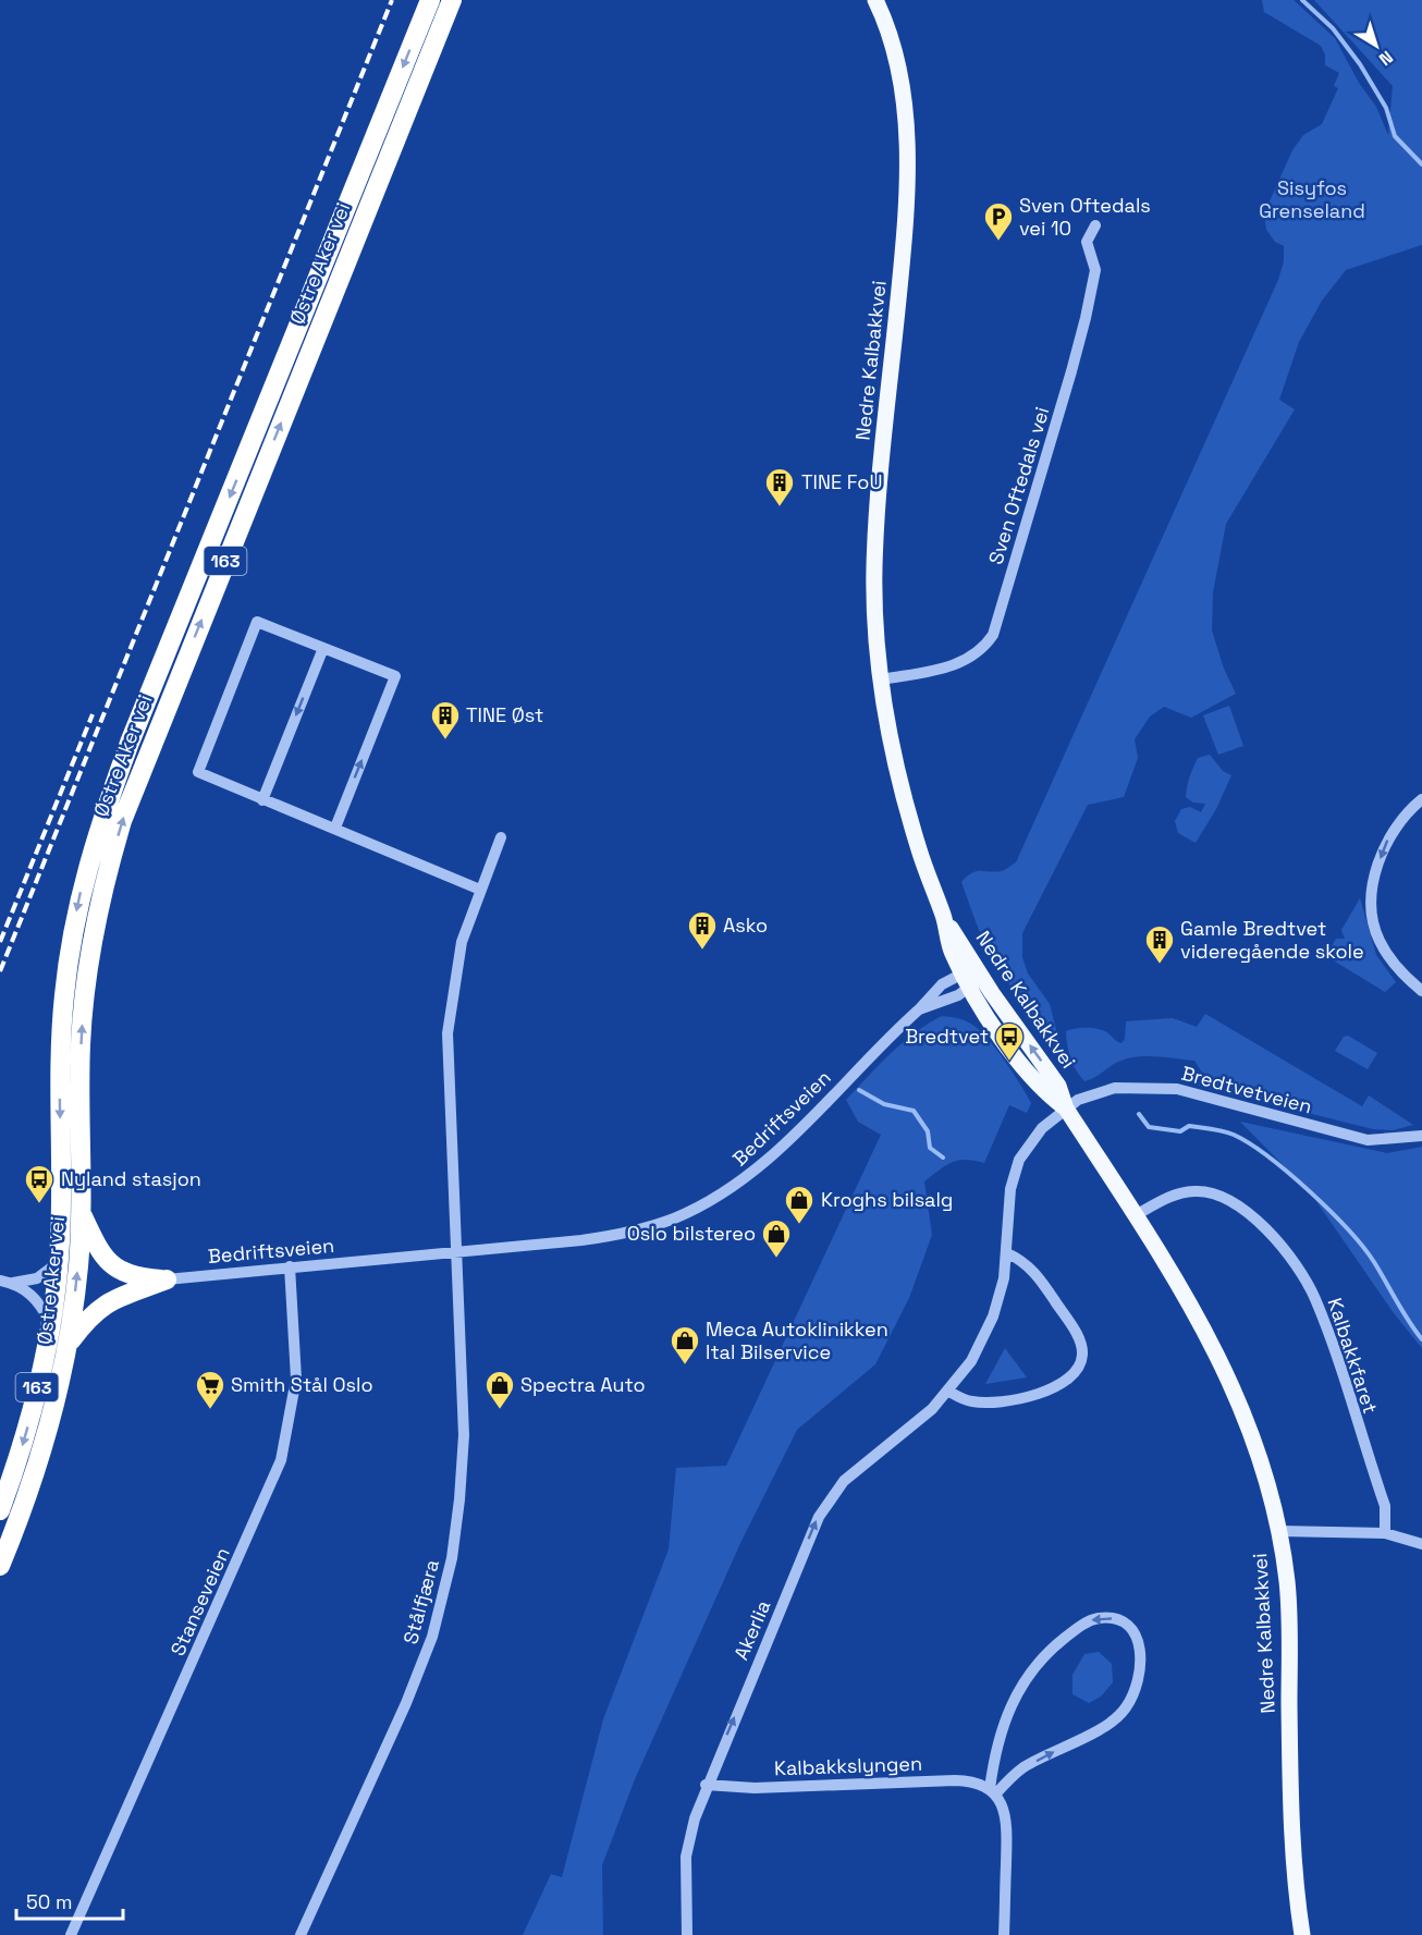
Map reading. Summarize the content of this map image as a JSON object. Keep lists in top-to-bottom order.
{
  "streets": {
    "highway": ["Østre Aker vei", "163"],
    "main road": ["Nedre Kalbakkvei"],
    "street": [
      "Sven Oftedals vei",
      "Bredtvetveien",
      "Bedriftsveien",
      "Kalbakkfaret",
      "Stanseveien",
      "Stålfjæra",
      "Akerlia",
      "Kalbakkslyngen"
    ]
  },
  "crossings": [
    ["Nedre Kalbakkvei", "Sven Oftedals vei"],
    ["Nedre Kalbakkvei", "Bredtvetveien"],
    ["Nedre Kalbakkvei", "Bedriftsveien"],
    ["Nedre Kalbakkvei", "Kalbakkfaret"],
    ["Nedre Kalbakkvei", "Akerlia"],
    ["Bredtvetveien", "Akerlia"],
    ["Bedriftsveien", "Stanseveien"],
    ["Bedriftsveien", "Stålfjæra"],
    ["Akerlia", "Kalbakkslyngen"]
  ],
  "one_way": ["Akerlia"],
  "parks": ["Sisyfos Grenseland"],
  "places": {
    "parking": ["Sven Oftedals vei 10"],
    "building": [
      "TINE FoU",
      "TINE Øst",
      "Asko",
      "Gamle Bredtvet videregående skole"
    ],
    "bus stop": ["Bredtvet", "Nyland stasjon"],
    "shop": [
      "Kroghs bilsalg",
      "Oslo bilstereo",
      "Meca Autoklinikken Ital Bilservice",
      "Spectra Auto"
    ],
    "supermarket": ["Smith Stål Oslo"]
  },
  "scale_bar": "50 m",
  "north": "bottom right"
}
